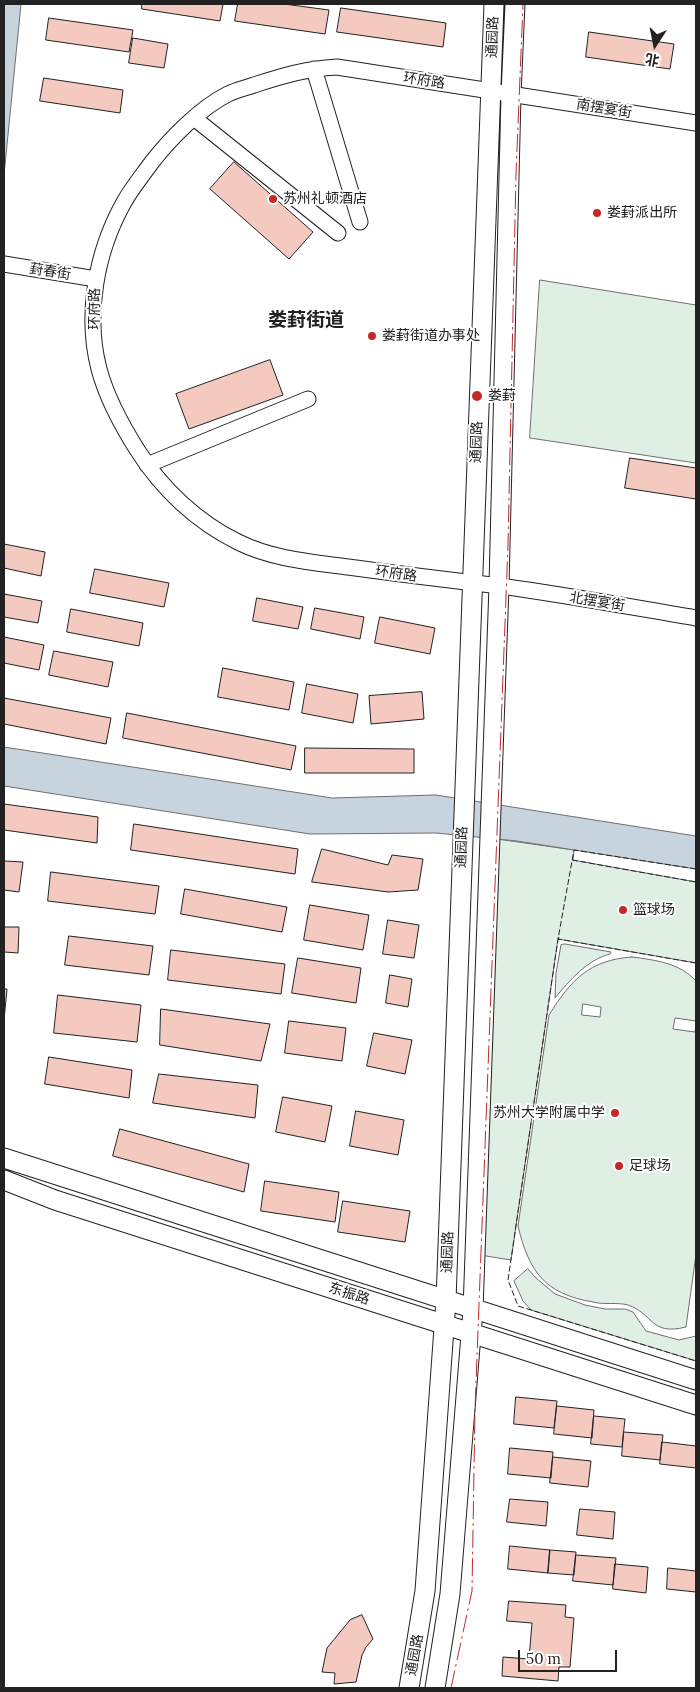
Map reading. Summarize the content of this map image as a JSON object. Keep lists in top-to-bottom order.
{
  "streets": {
    "main road": ["通园路", "东振路"],
    "street": [
      "环府路",
      "南摆宴街",
      "葑春街",
      "北摆宴街"
    ]
  },
  "crossings": [
    ["通园路", "环府路"],
    ["通园路", "南摆宴街"],
    ["通园路", "北摆宴街"],
    ["通园路", "东振路"],
    ["环府路", "南摆宴街"],
    ["环府路", "葑春街"],
    ["环府路", "北摆宴街"]
  ],
  "districts": ["娄葑街道"],
  "places": [
    "苏州礼顿酒店",
    "娄葑派出所",
    "娄葑街道办事处",
    "娄葑",
    "篮球场",
    "苏州大学附属中学",
    "足球场"
  ],
  "scale_bar": "50 m",
  "north": "bottom"
}
